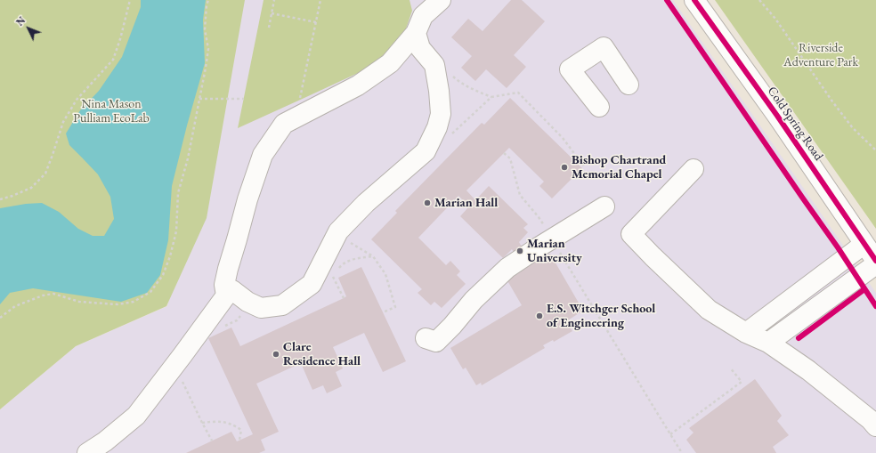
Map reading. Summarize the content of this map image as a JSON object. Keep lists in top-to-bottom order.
{
  "streets": {
    "street": ["Cold Spring Road"]
  },
  "parks": ["Riverside Adventure Park", "Nina Mason Pulliam EcoLab"],
  "places": [
    "Bishop Chartrand Memorial Chapel",
    "Marian Hall",
    "Marian University",
    "E.S. Witchger School of Engineering",
    "Clare Residence Hall"
  ],
  "north": "top left"
}
